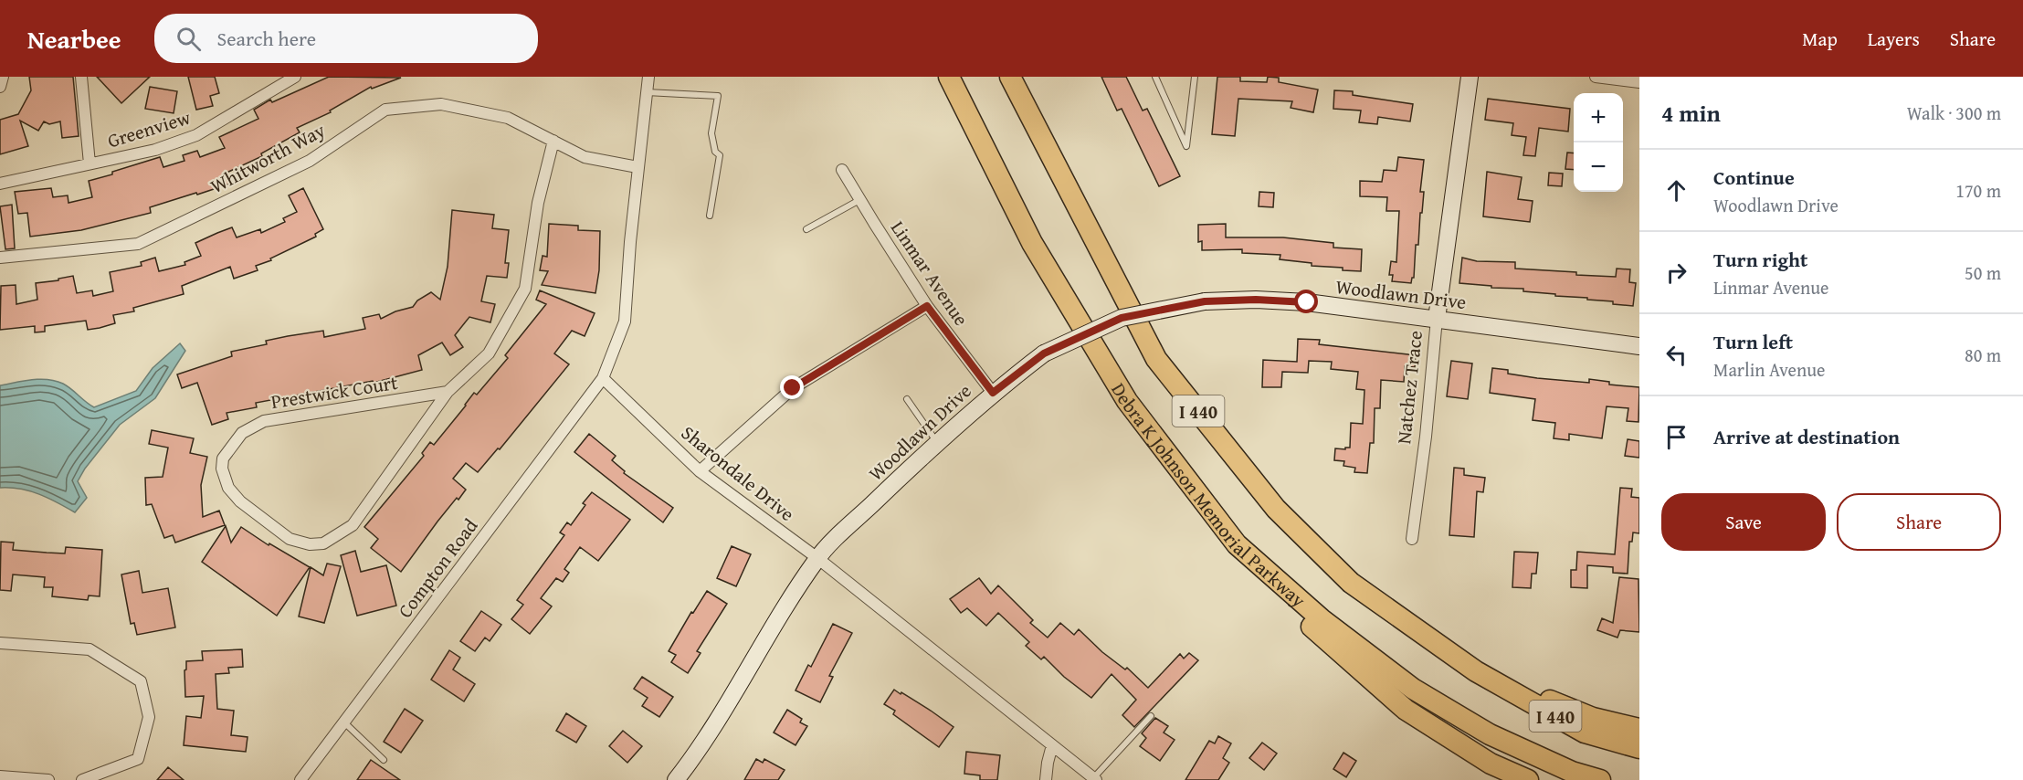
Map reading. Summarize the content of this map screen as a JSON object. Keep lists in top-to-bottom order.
{
  "streets": {
    "highway": ["I 440", "Debra K Johnson Memorial Parkway"],
    "main road": ["Woodlawn Drive", "Natchez Trace"],
    "street": [
      "Greenview",
      "Whitworth Way",
      "Linmar Avenue",
      "Prestwick Court",
      "Sharondale Drive",
      "Compton Road"
    ]
  },
  "crossings": [
    ["Whitworth Way", "Prestwick Court"],
    ["Linmar Avenue", "Woodlawn Drive"],
    ["Woodlawn Drive", "Natchez Trace"],
    ["Woodlawn Drive", "Sharondale Drive"],
    ["Sharondale Drive", "Compton Road"]
  ],
  "page": {
    "header": "Nearbee",
    "search": "Search here",
    "nav": ["Map", "Layers", "Share"],
    "heading": ["4 min", "Walk · 300 m"],
    "map_buttons": ["+", "−"],
    "list": [
      ["Continue", "Woodlawn Drive", "170 m"],
      ["Turn right", "Linmar Avenue", "50 m"],
      ["Turn left", "Marlin Avenue", "80 m"],
      "Arrive at destination"
    ],
    "buttons": ["Save", "Share"]
  }
}
